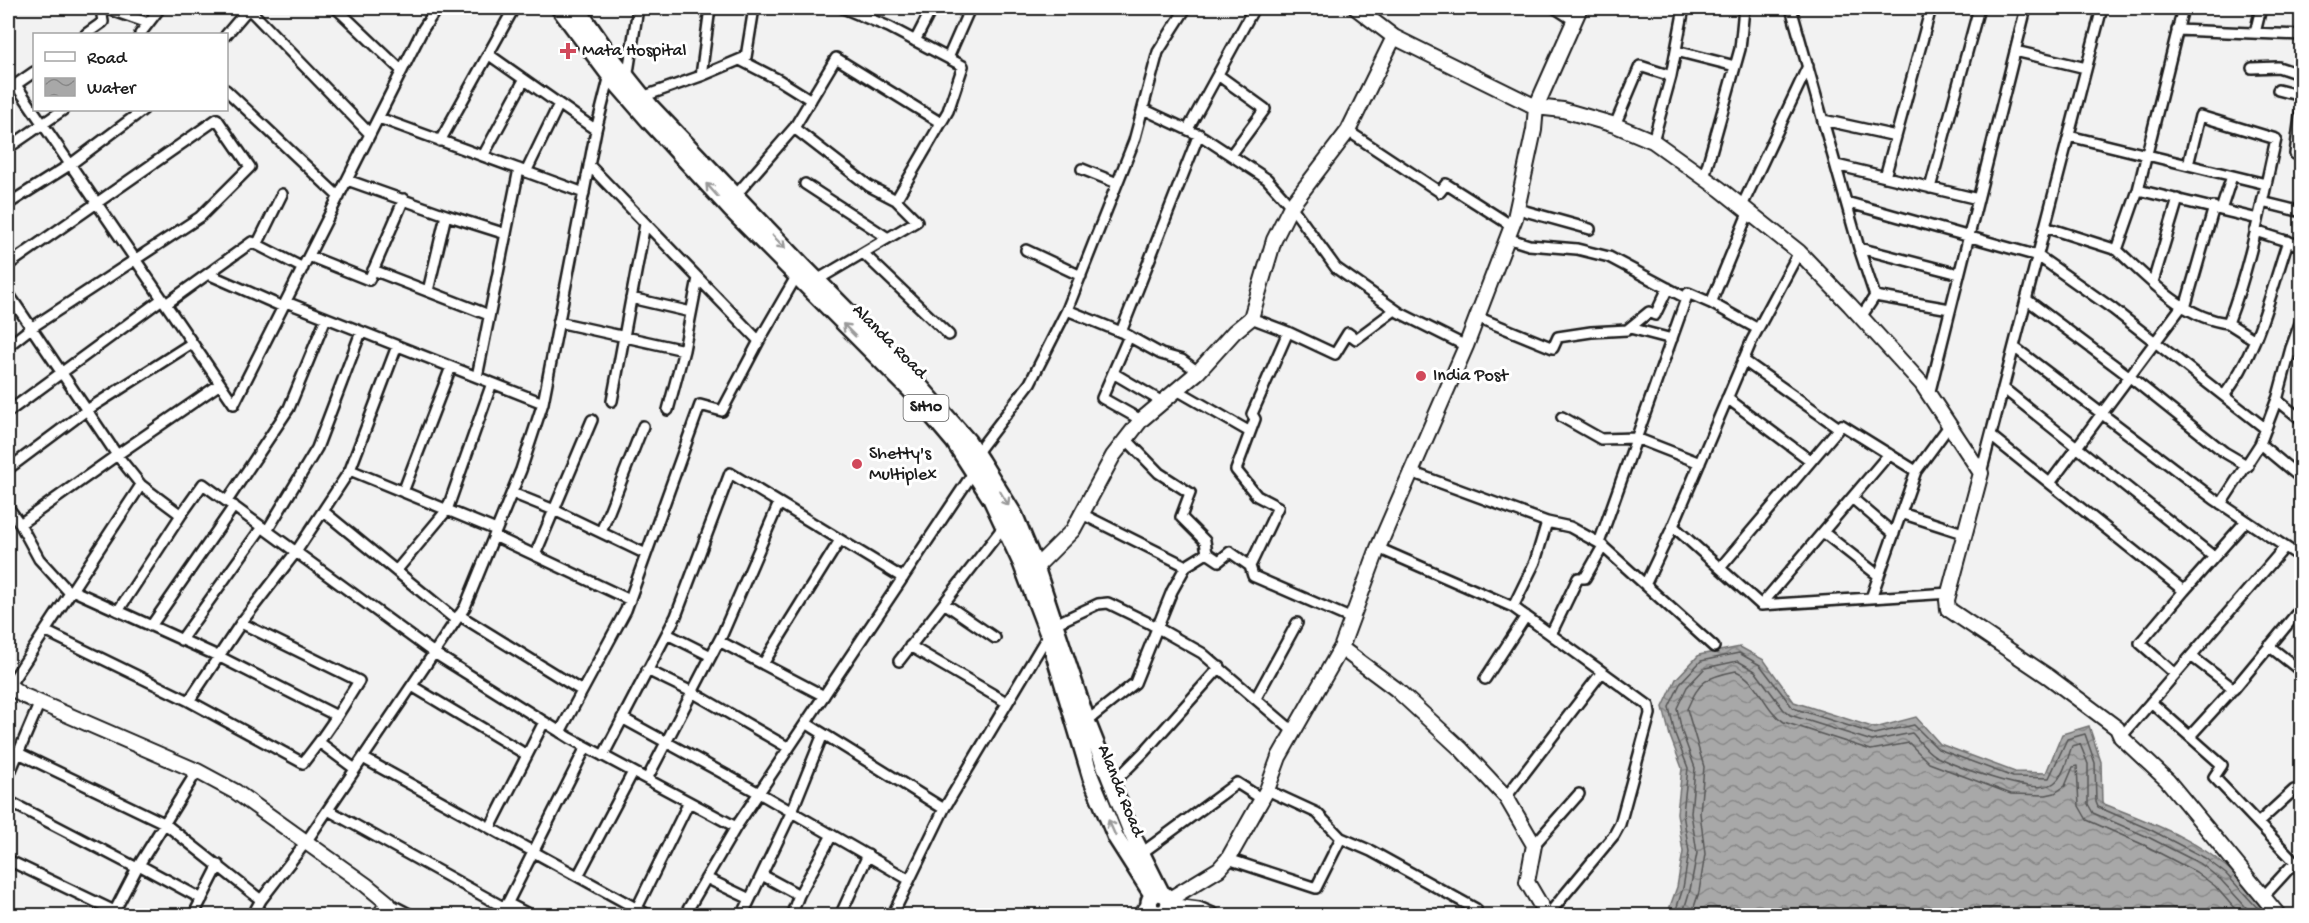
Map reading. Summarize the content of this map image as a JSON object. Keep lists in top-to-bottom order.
{
  "streets": {
    "main road": ["Alanda Road", "SH10"]
  },
  "places": {
    "health": ["Mata Hospital"],
    "other": ["India Post", "Shetty's Multiplex"]
  },
  "legend": ["Road", "Water"]
}
